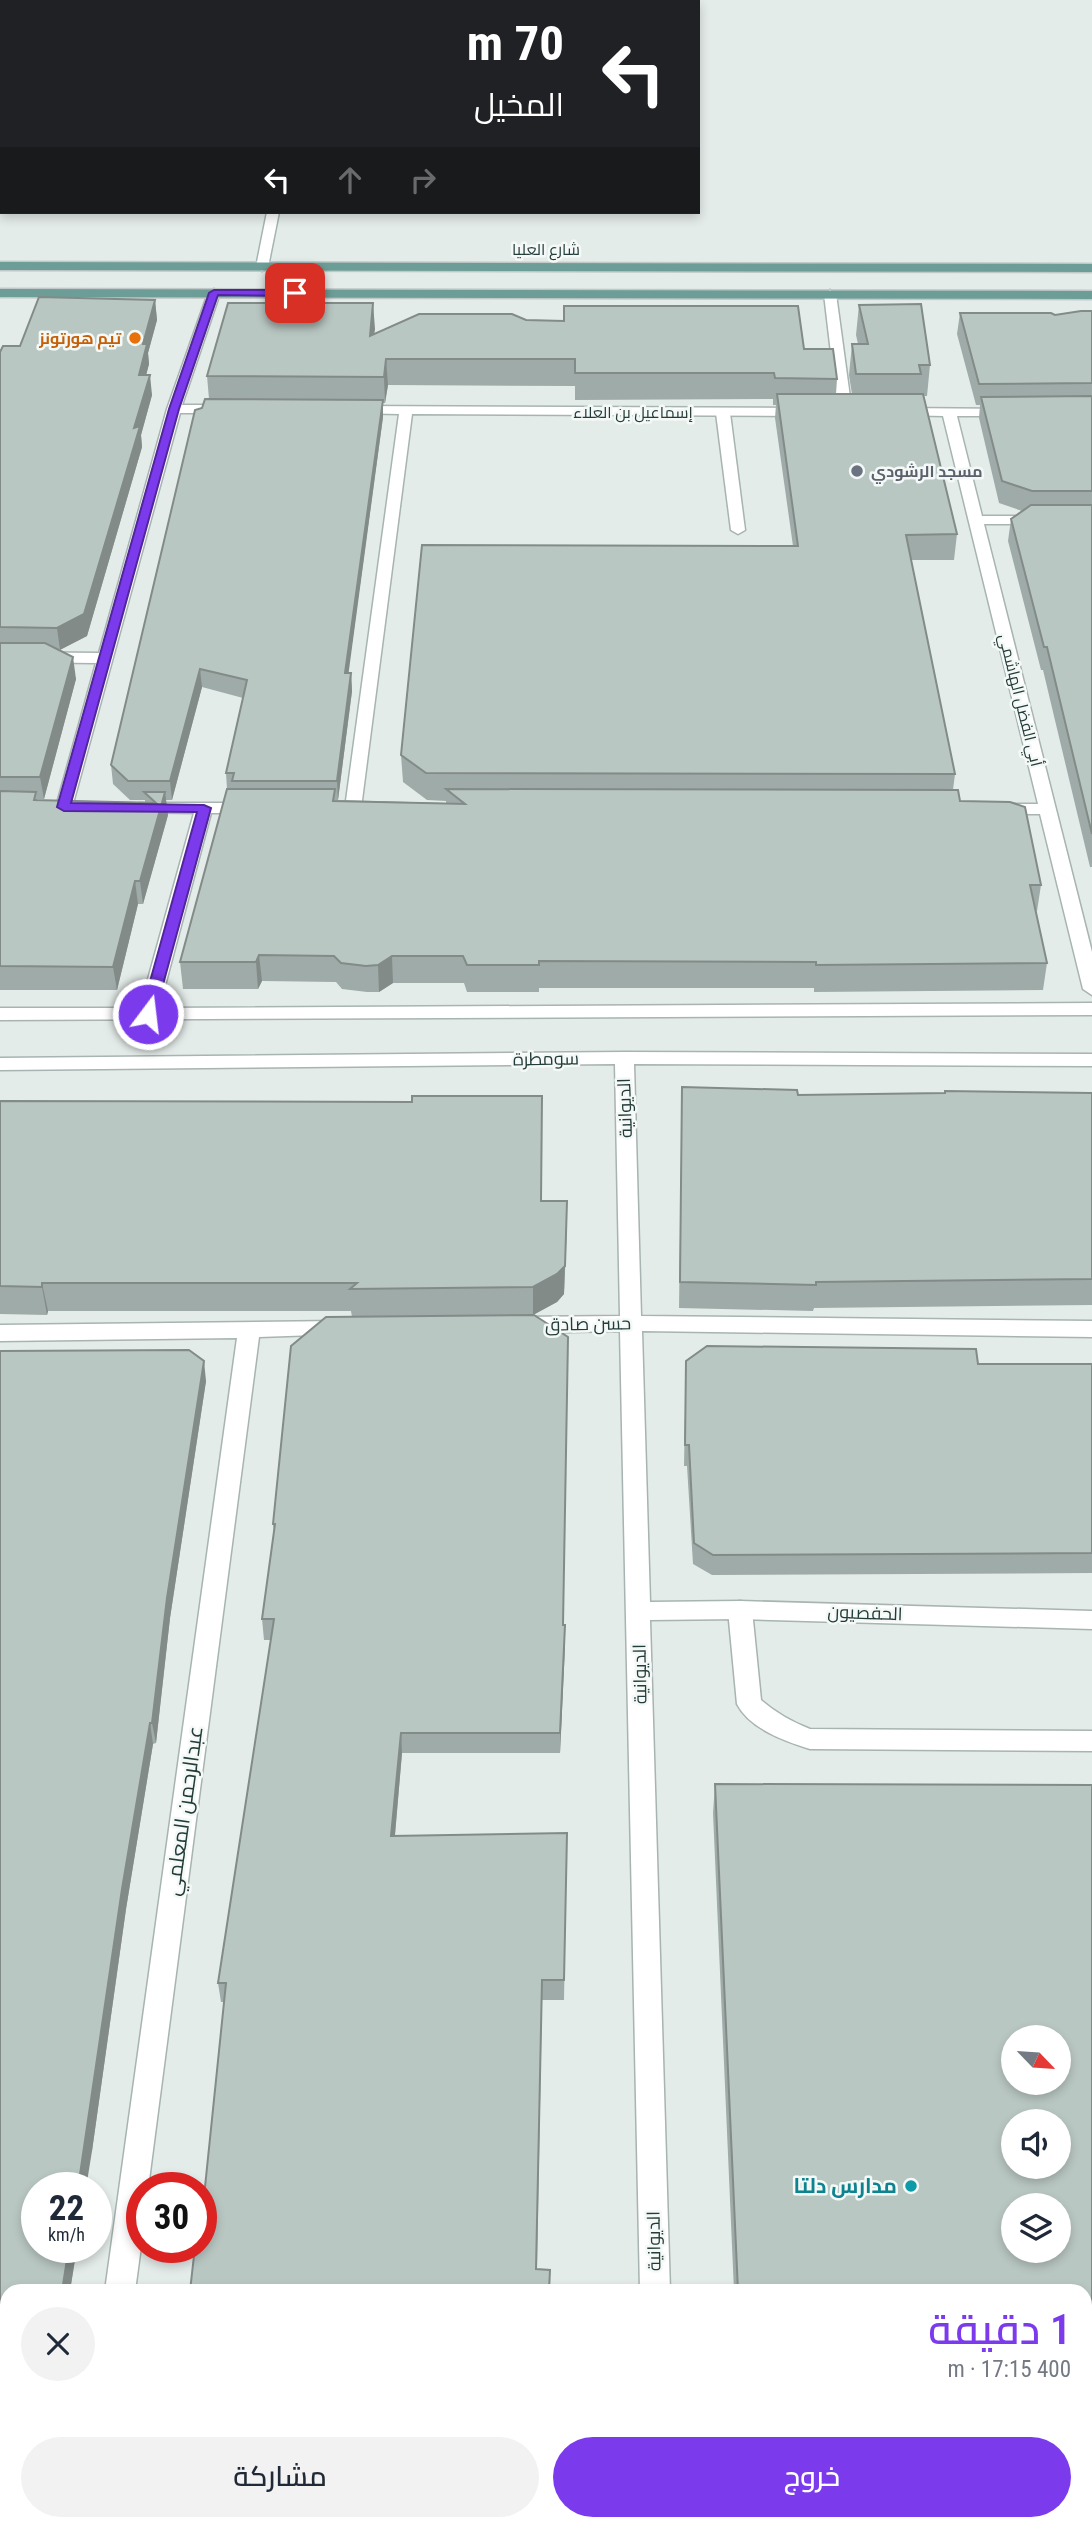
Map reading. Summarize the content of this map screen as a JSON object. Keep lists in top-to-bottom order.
{
  "streets": {
    "main road": ["شارع العليا"],
    "street": [
      "إسماعيل بن العلاء",
      "أبي الفضل الهاشمي",
      "سومطرة",
      "الديوانية",
      "حسن صادق",
      "الحفصيون",
      "عبدالرحمن المعلمي"
    ]
  },
  "crossings": [
    ["سومطرة", "الديوانية"],
    ["الديوانية", "حسن صادق"],
    ["الديوانية", "الحفصيون"]
  ],
  "places": ["تيم هورتونز", "مسجد الرشودي", "مدارس دلتا"],
  "north": "bottom right",
  "page": {
    "turn": ["70 m", "المخيل"],
    "speed": "22 km/h",
    "limit": "30",
    "heading": ["1 دقيقة", "400 m · 17:15"],
    "buttons": ["خروج", "مشاركة"]
  }
}
